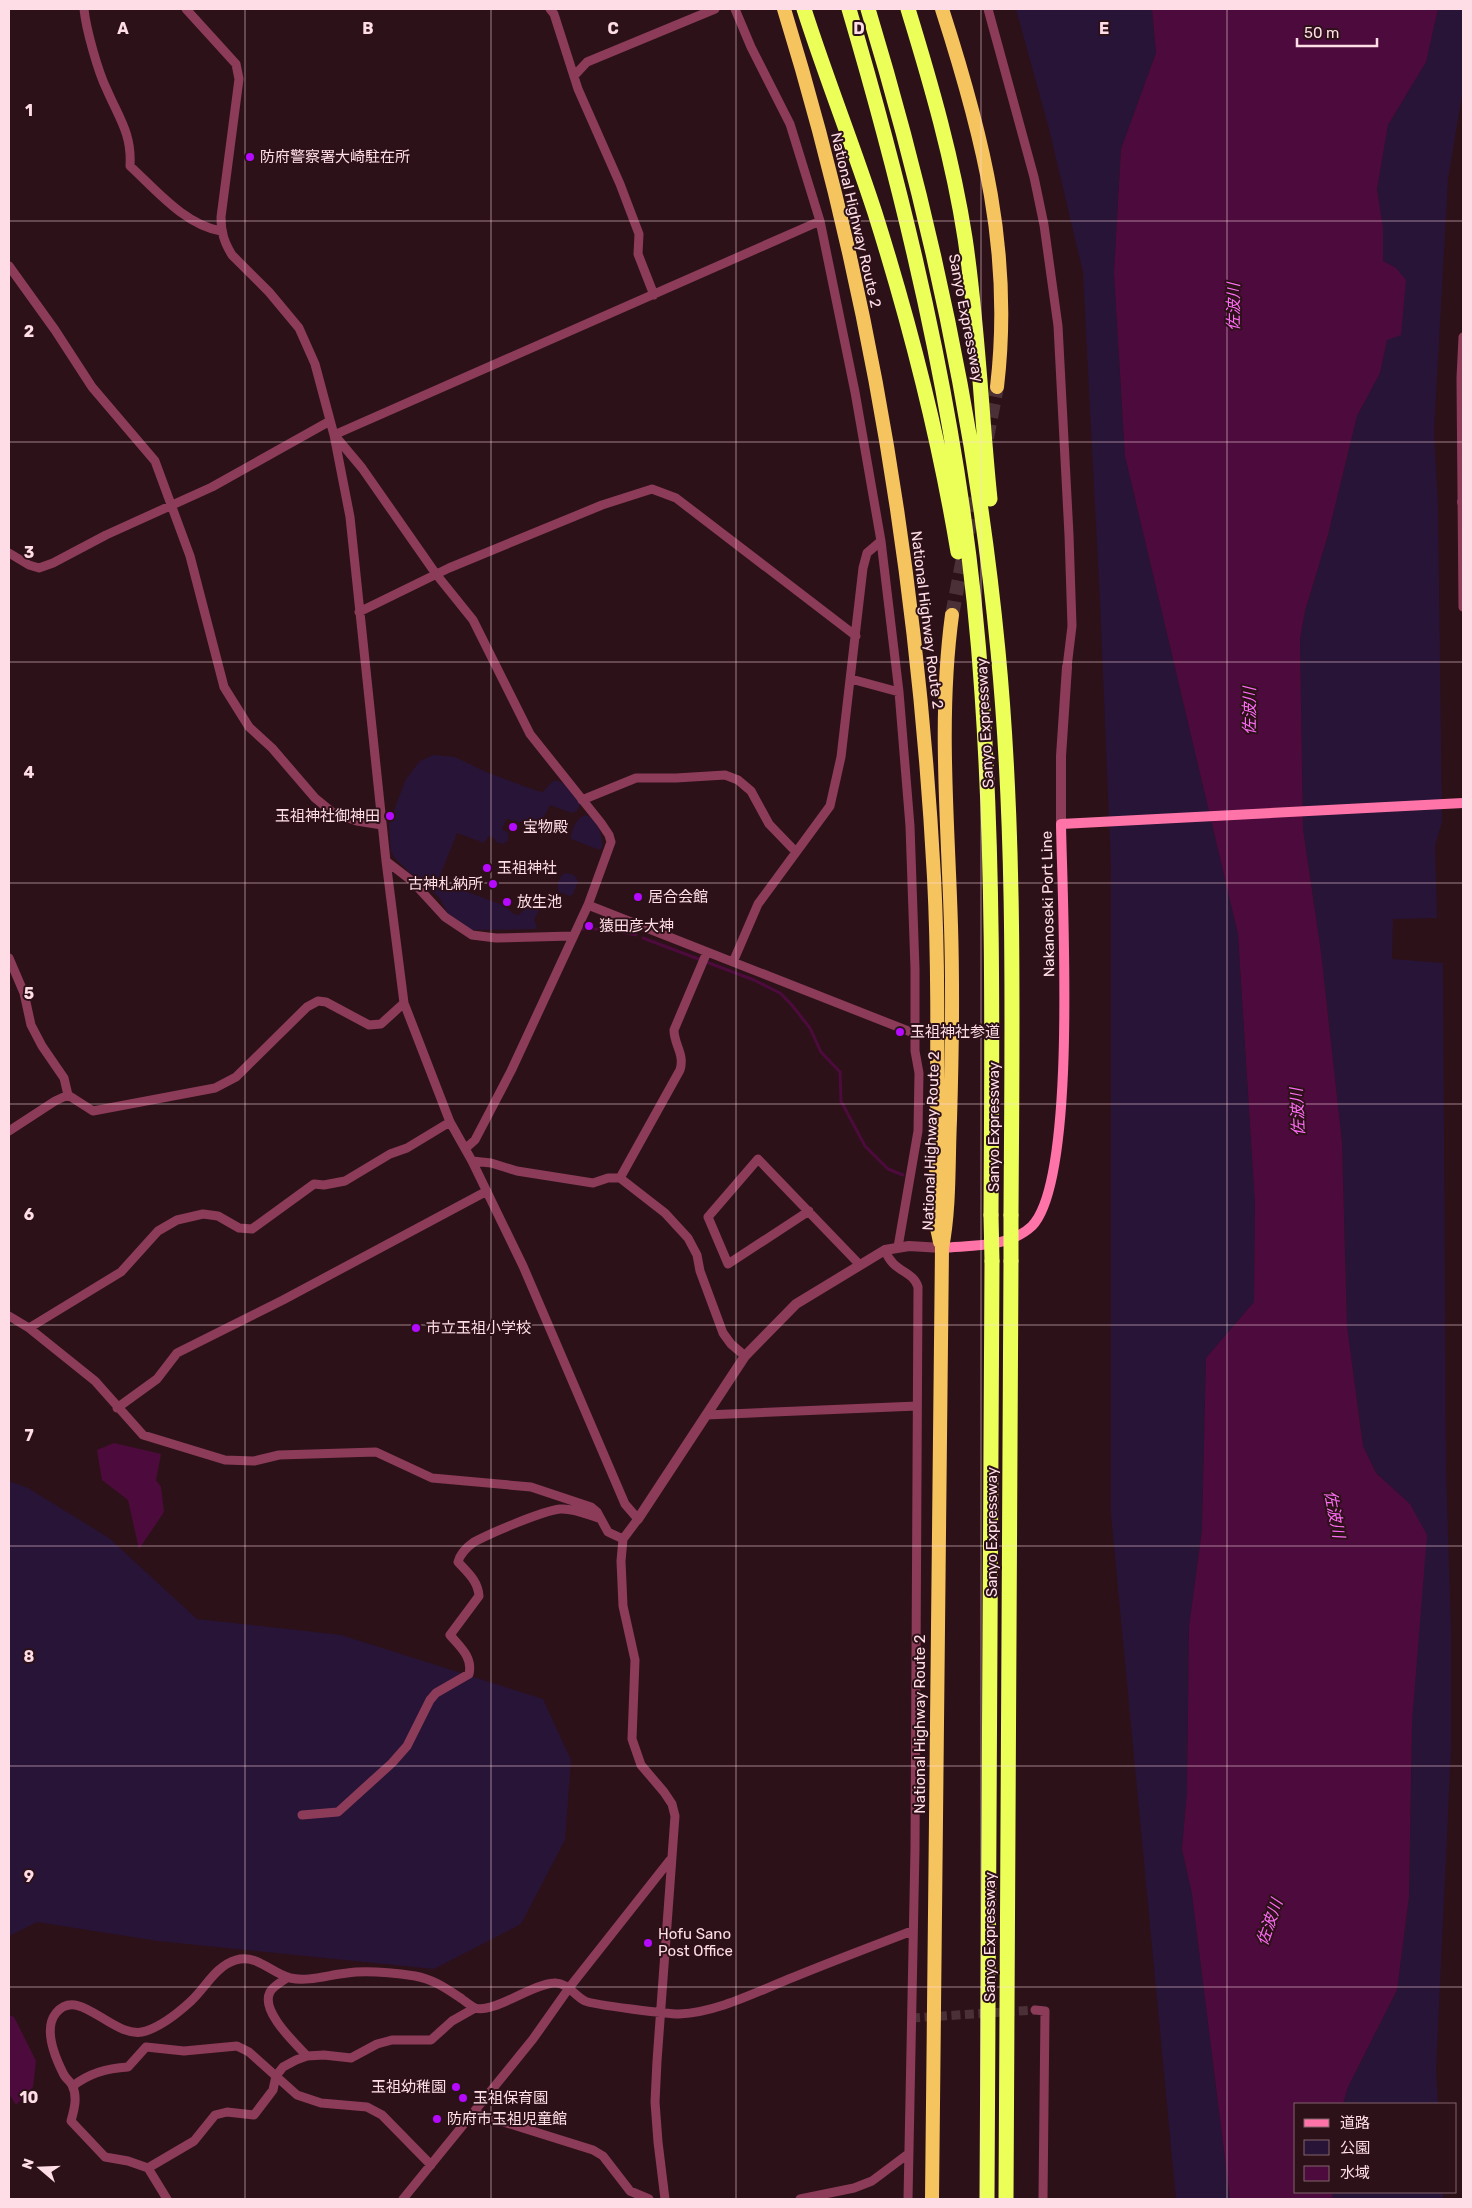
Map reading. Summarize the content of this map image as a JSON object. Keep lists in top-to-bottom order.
{
  "streets": {
    "highway": ["National Highway Route 2", "Sanyo Expressway"],
    "main road": ["Nakanoseki Port Line"]
  },
  "crossings": [
    ["National Highway Route 2", "Nakanoseki Port Line"]
  ],
  "water": ["佐波川"],
  "places": [
    "防府警察署大崎駐在所",
    "玉祖神社御神田",
    "宝物殿",
    "玉祖神社",
    "古神札納所",
    "居合会館",
    "放生池",
    "猿田彦大神",
    "玉祖神社参道",
    "市立玉祖小学校",
    "Hofu Sano Post Office",
    "玉祖幼稚園",
    "玉祖保育園",
    "防府市玉祖児童館"
  ],
  "legend": ["道路", "公園", "水域"],
  "scale_bar": "50 m",
  "north": "left",
  "grid": {
    "columns": [
      "A",
      "B",
      "C",
      "D",
      "E"
    ],
    "rows": [
      "1",
      "2",
      "3",
      "4",
      "5",
      "6",
      "7",
      "8",
      "9",
      "10"
    ]
  }
}
